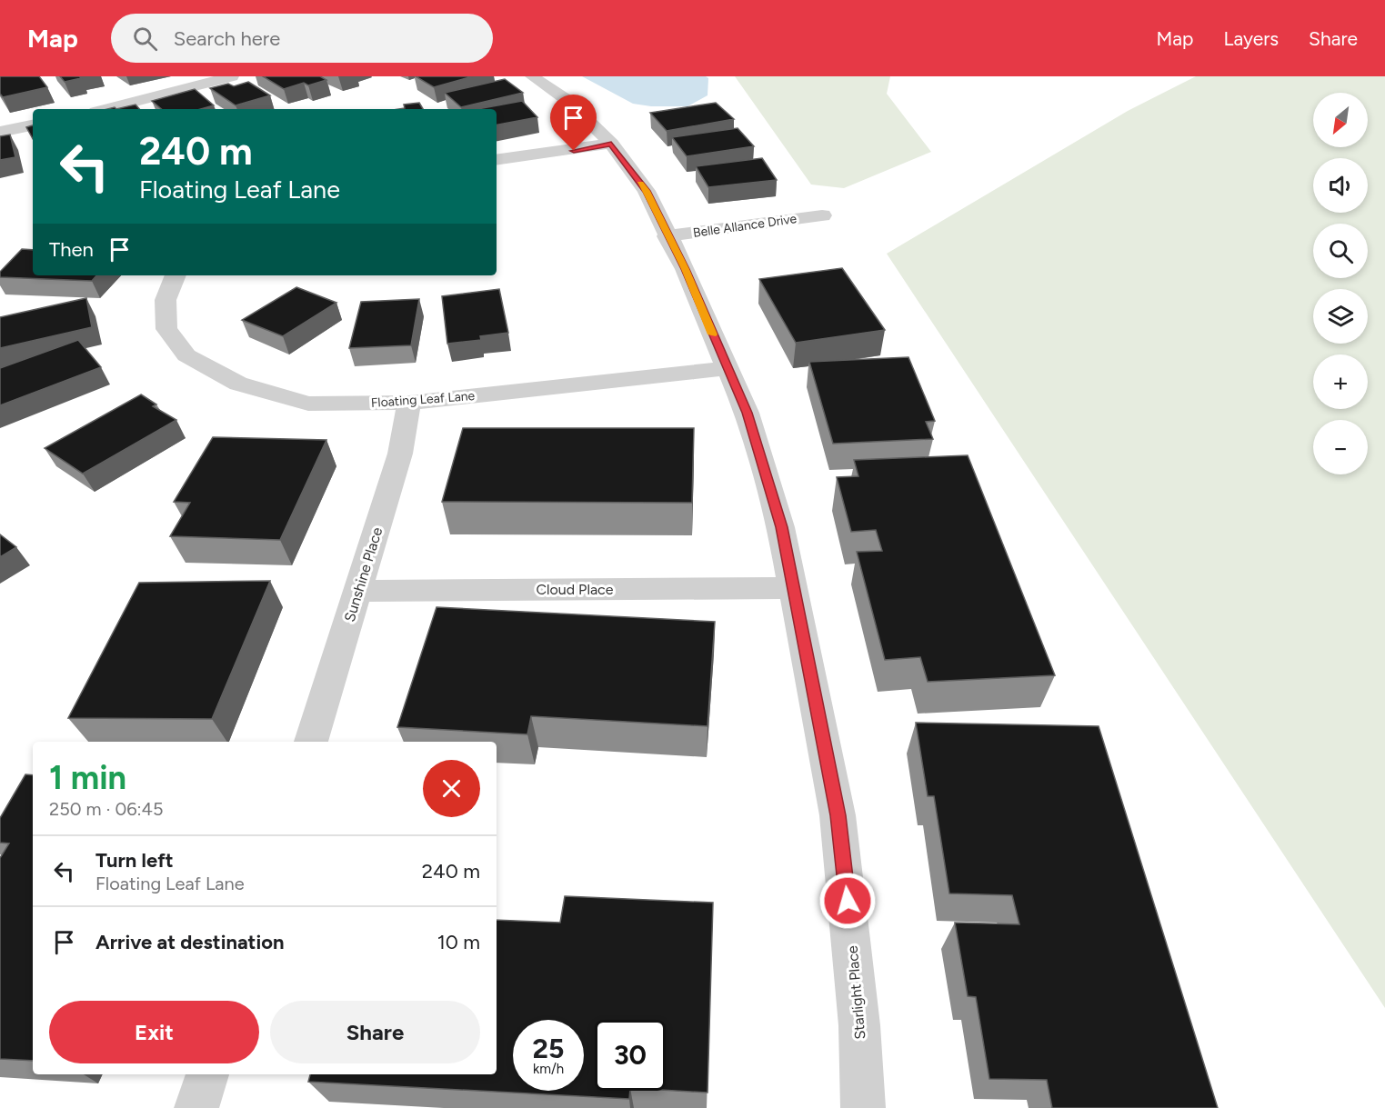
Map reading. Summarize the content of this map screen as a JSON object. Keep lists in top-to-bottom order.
{
  "streets": {
    "street": [
      "Belle Allance Drive",
      "Floating Leaf Lane",
      "Sunshine Place",
      "Cloud Place",
      "Starlight Place"
    ]
  },
  "crossings": [
    ["Belle Allance Drive", "Starlight Place"],
    ["Floating Leaf Lane", "Sunshine Place"],
    ["Floating Leaf Lane", "Starlight Place"],
    ["Sunshine Place", "Cloud Place"],
    ["Cloud Place", "Starlight Place"]
  ],
  "north": "bottom left",
  "page": {
    "header": "Map",
    "search": "Search here",
    "nav": ["Map", "Layers", "Share"],
    "map_buttons": ["+", "−"],
    "turn": ["240 m", "Floating Leaf Lane"],
    "then": "Then",
    "heading": ["1 min", "250 m · 06:45"],
    "list": [
      {
        "name": "Turn left",
        "note": "Floating Leaf Lane",
        "value": "240 m"
      },
      {
        "name": "Arrive at destination",
        "value": "10 m"
      }
    ],
    "buttons": ["Exit", "Share"],
    "speed": "25 km/h",
    "limit": "30"
  }
}
